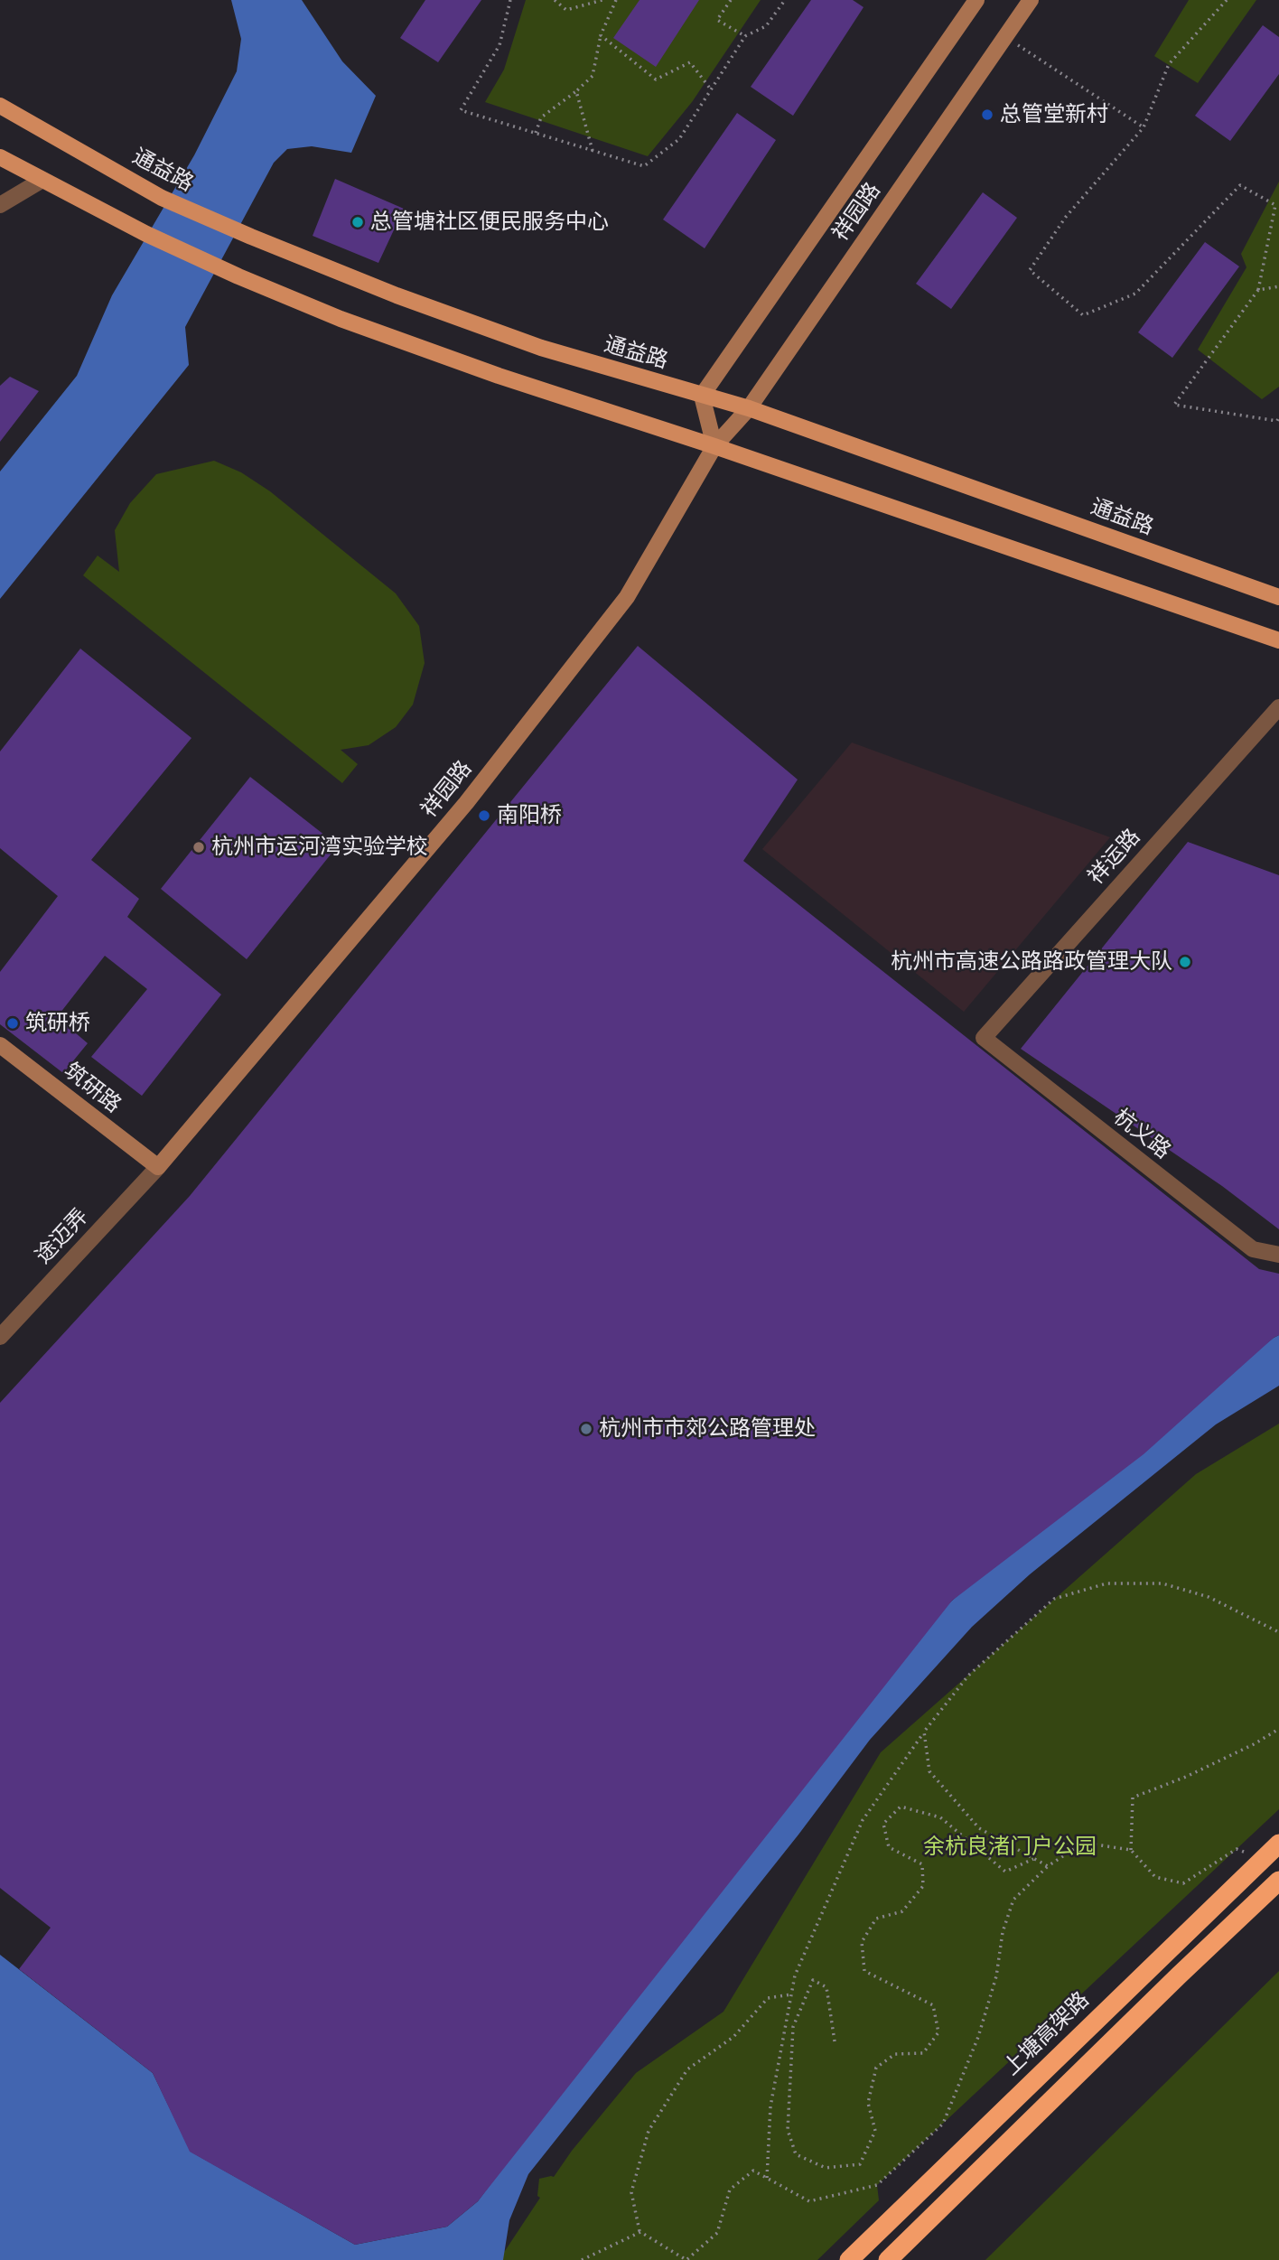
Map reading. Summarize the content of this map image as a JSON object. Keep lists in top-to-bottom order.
{
  "streets": {
    "highway": ["上塘高架路"],
    "main road": ["通益路"],
    "street": [
      "祥园路",
      "祥运路",
      "筑研路",
      "杭义路",
      "途迈弄"
    ]
  },
  "crossings": [
    ["通益路", "祥园路"],
    ["祥园路", "筑研路"],
    ["祥园路", "途迈弄"],
    ["祥运路", "杭义路"],
    ["筑研路", "途迈弄"]
  ],
  "parks": ["余杭良渚门户公园"],
  "places": [
    "总管堂新村",
    "总管塘社区便民服务中心",
    "南阳桥",
    "杭州市运河湾实验学校",
    "杭州市高速公路路政管理大队",
    "筑研桥",
    "杭州市市郊公路管理处"
  ]
}
